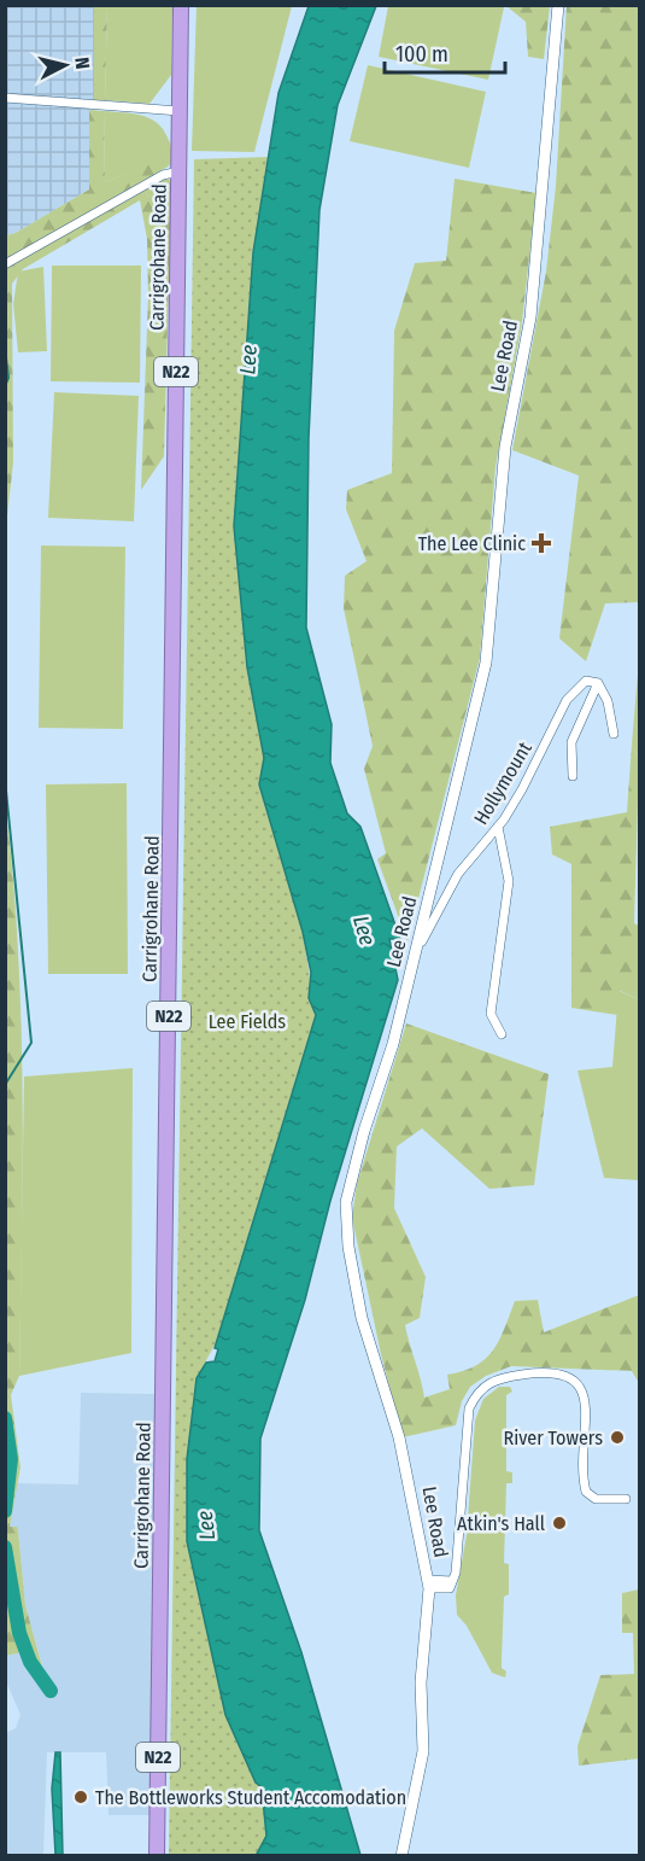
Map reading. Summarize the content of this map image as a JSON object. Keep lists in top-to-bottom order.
{
  "streets": {
    "highway": ["Carrigrohane Road", "N22"],
    "street": ["Lee Road", "Hollymount"]
  },
  "crossings": [
    ["Lee Road", "Hollymount"]
  ],
  "water": ["Lee"],
  "parks": ["Lee Fields"],
  "places": {
    "health": ["The Lee Clinic"],
    "other": ["River Towers", "Atkin's Hall", "The Bottleworks Student Accomodation"]
  },
  "scale_bar": "100 m",
  "north": "right"
}
